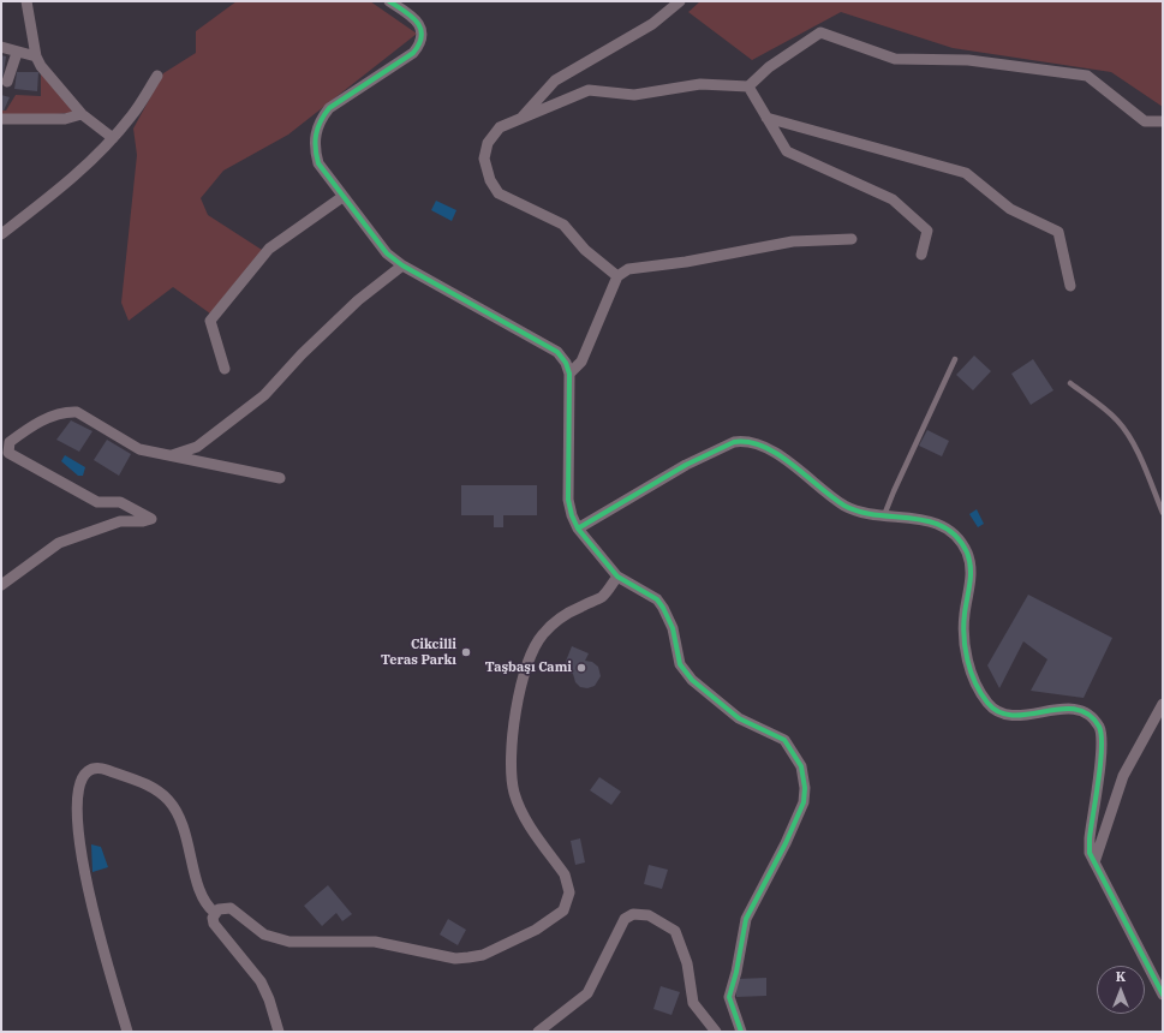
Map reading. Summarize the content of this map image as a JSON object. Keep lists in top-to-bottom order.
{
  "places": ["Cikcilli Teras Parkı", "Taşbaşı Cami"],
  "north": "top"
}
